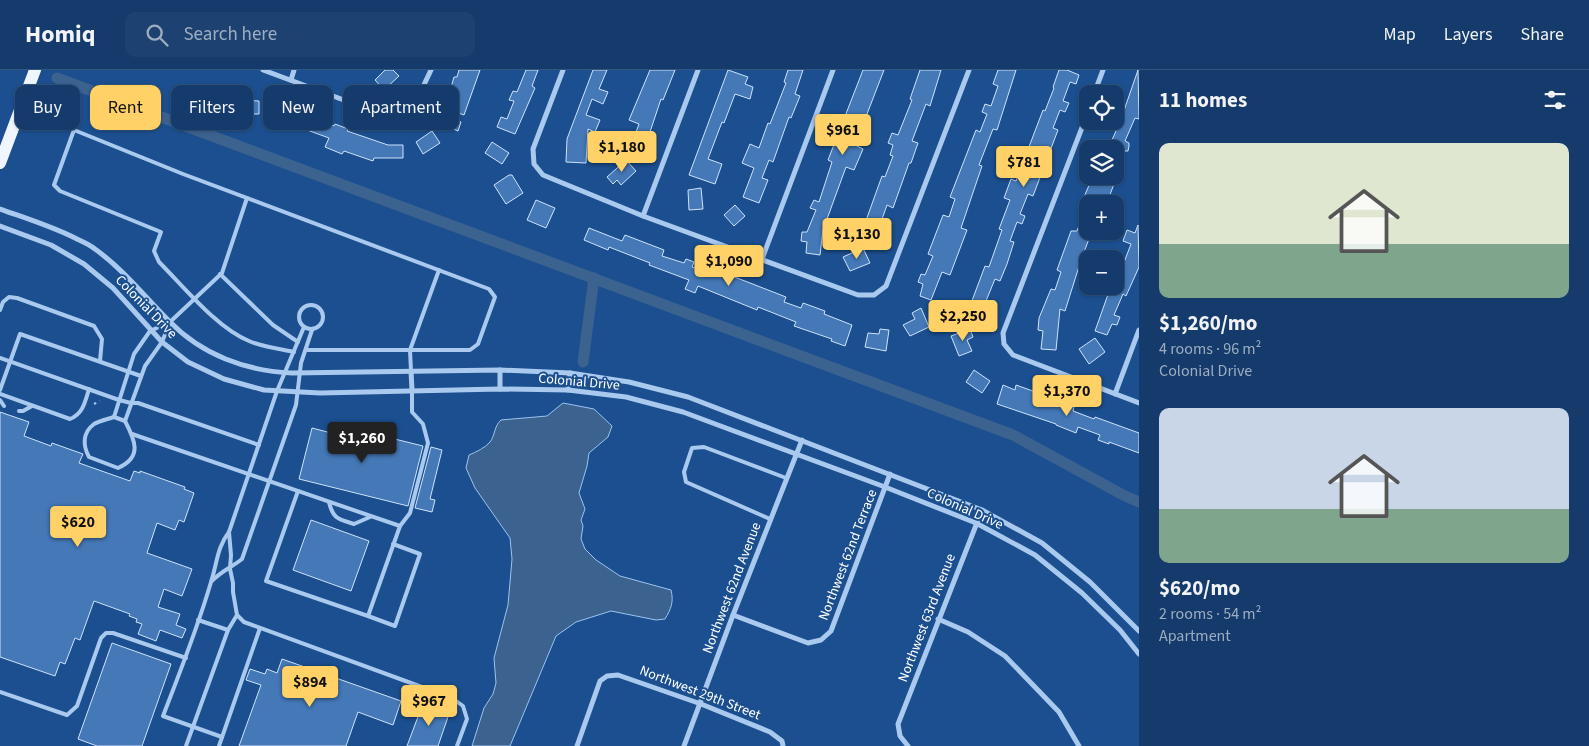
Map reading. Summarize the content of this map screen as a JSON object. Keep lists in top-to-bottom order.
{
  "streets": {
    "street": [
      "Colonial Drive",
      "Northwest 62nd Terrace",
      "Northwest 62nd Avenue",
      "Northwest 63rd Avenue",
      "Northwest 29th Street"
    ]
  },
  "crossings": [
    ["Colonial Drive", "Northwest 62nd Terrace"],
    ["Colonial Drive", "Northwest 62nd Avenue"],
    ["Colonial Drive", "Northwest 63rd Avenue"],
    ["Northwest 62nd Terrace", "Northwest 62nd Avenue"],
    ["Northwest 62nd Avenue", "Northwest 29th Street"]
  ],
  "page": {
    "header": "Homiq",
    "search": "Search here",
    "nav": ["Map", "Layers", "Share"],
    "heading": "11 homes",
    "map_buttons": ["+", "−"],
    "chip": [
      "Buy",
      "Rent",
      "Filters",
      "New",
      "Apartment"
    ],
    "price": [
      "$961",
      "$1,180",
      "$781",
      "$1,130",
      "$1,090",
      "$2,250",
      "$1,370",
      "$1,260",
      "$620",
      "$894",
      "$967"
    ],
    "list": [
      {
        "name": "$1,260/mo",
        "note": "4 rooms · 96 m² · Colonial Drive"
      },
      {
        "name": "$620/mo",
        "note": "2 rooms · 54 m² · Apartment"
      }
    ]
  }
}
